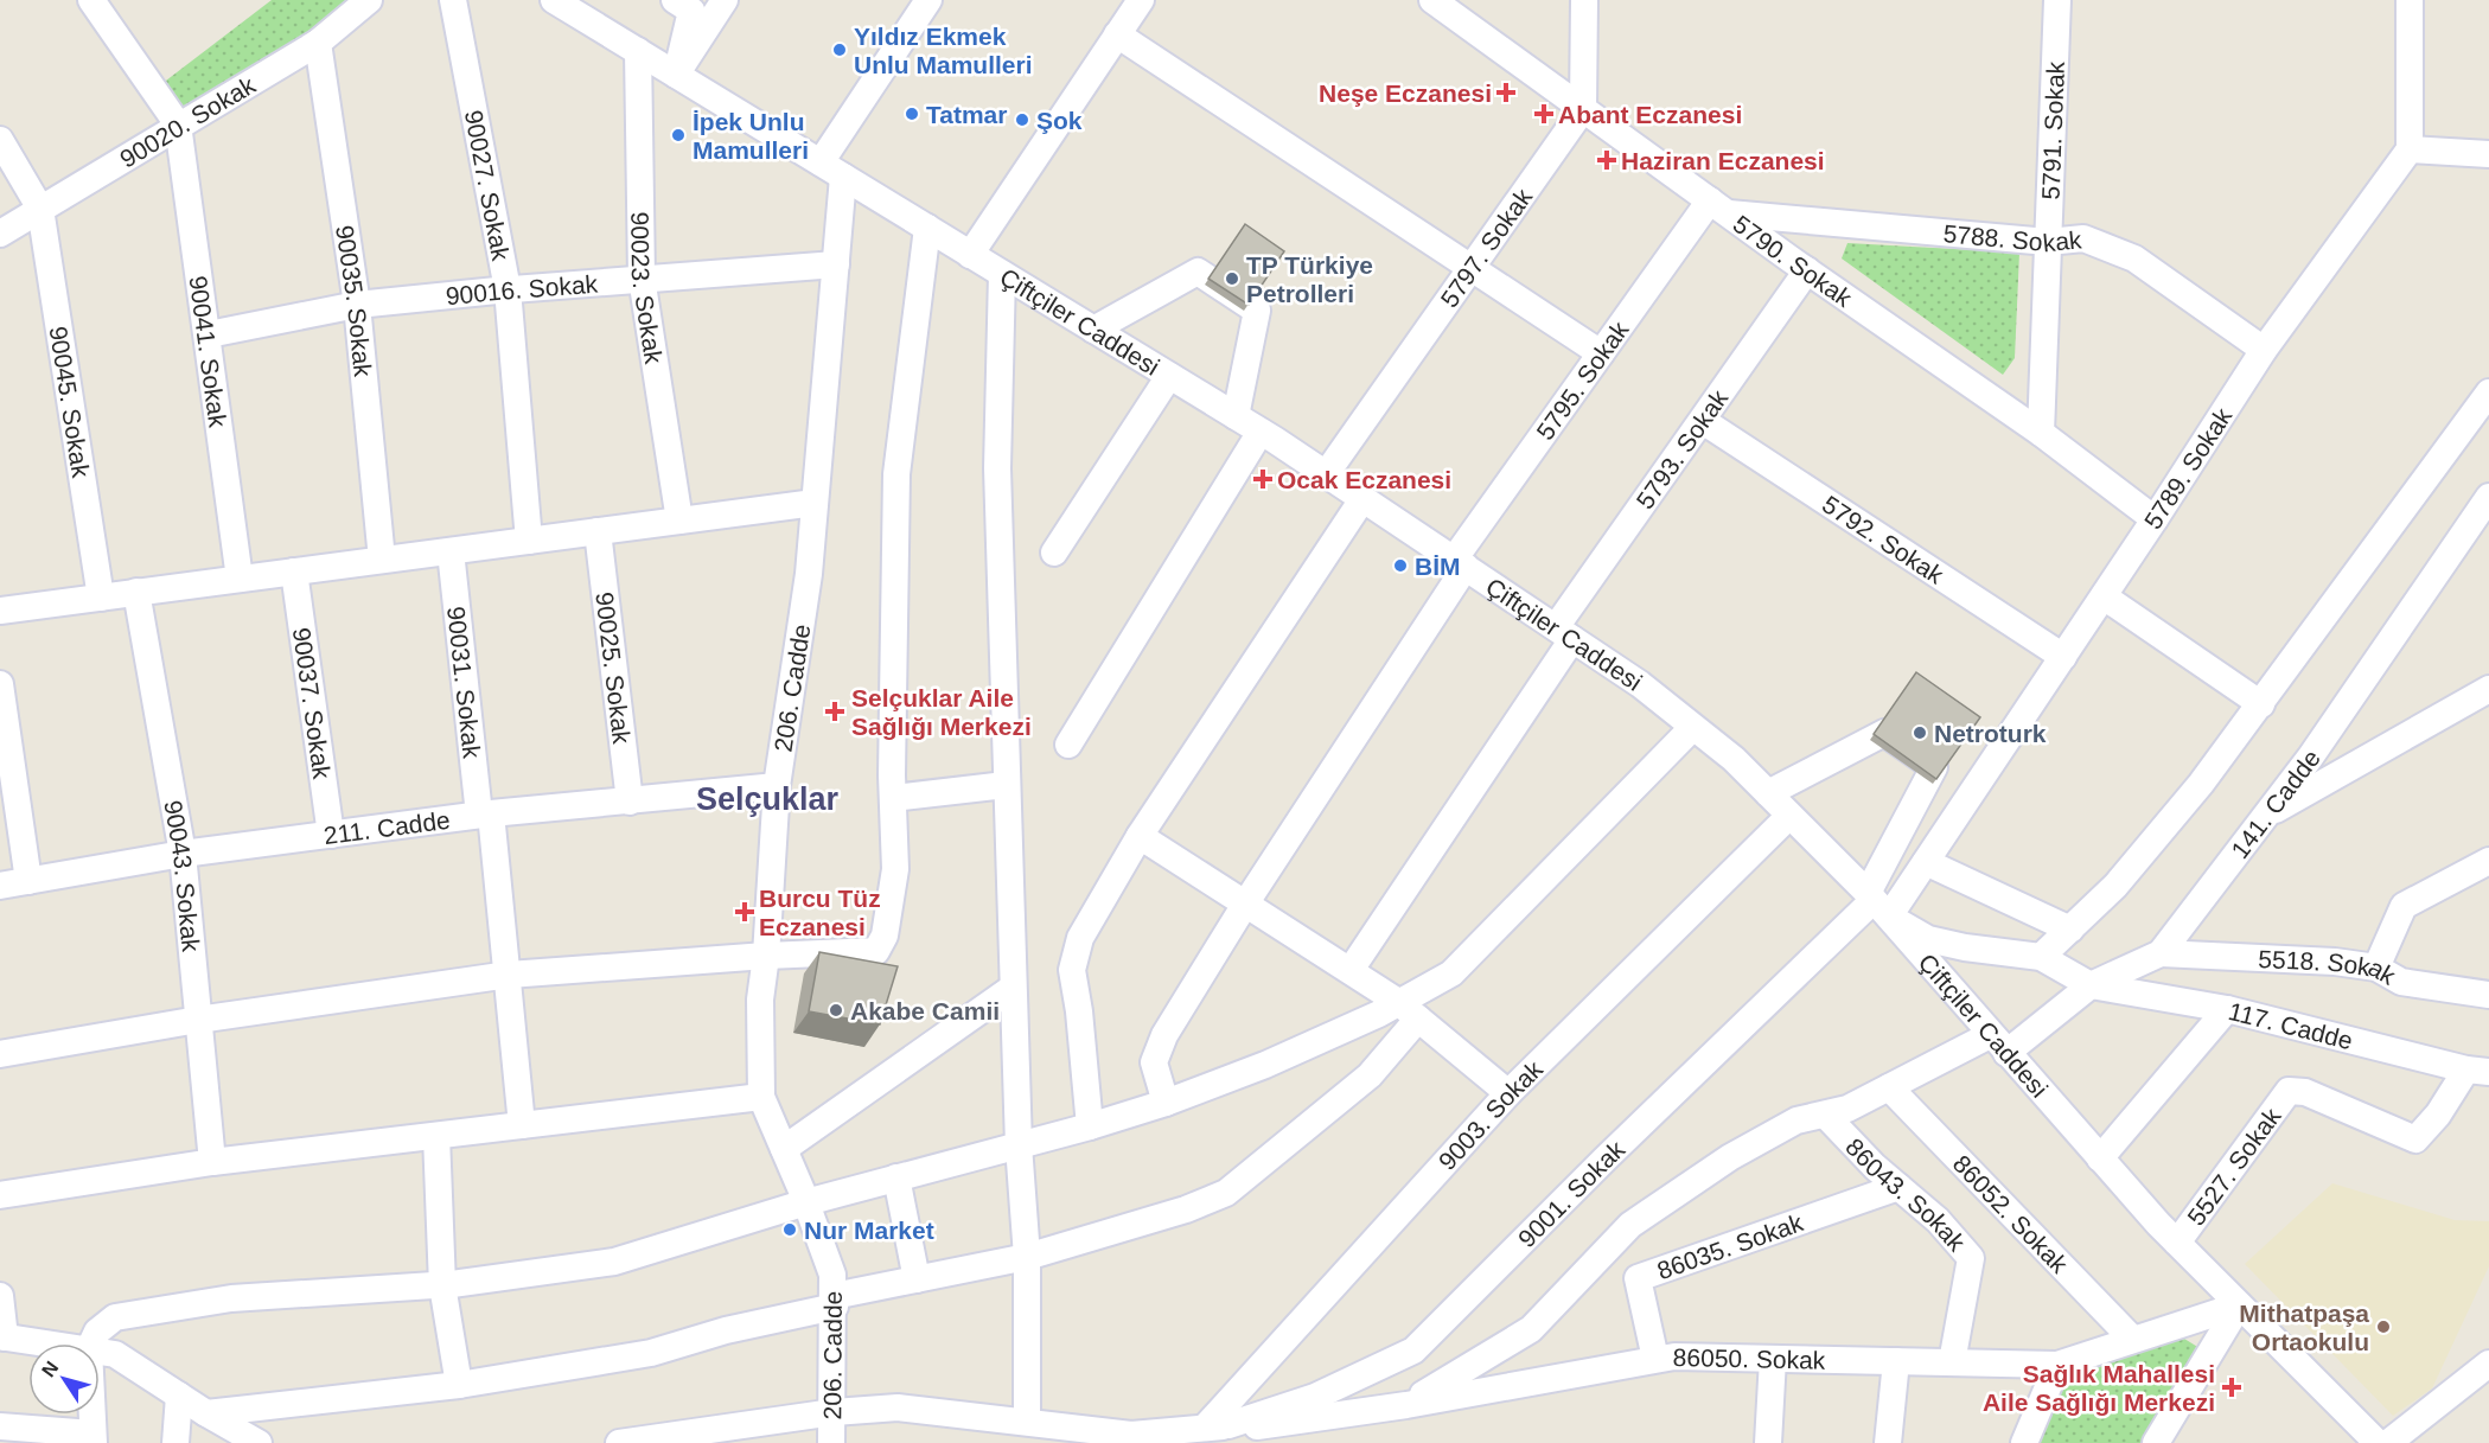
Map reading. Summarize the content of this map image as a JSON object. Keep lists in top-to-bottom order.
{
  "streets": {
    "street": [
      "90020. Sokak",
      "5791. Sokak",
      "90027. Sokak",
      "5788. Sokak",
      "5797. Sokak",
      "5790. Sokak",
      "90023. Sokak",
      "90016. Sokak",
      "90035. Sokak",
      "Çiftçiler Caddesi",
      "90041. Sokak",
      "5795. Sokak",
      "90045. Sokak",
      "5793. Sokak",
      "5789. Sokak",
      "5792. Sokak",
      "90025. Sokak",
      "90031. Sokak",
      "206. Cadde",
      "90037. Sokak",
      "141. Cadde",
      "211. Cadde",
      "90043. Sokak",
      "5518. Sokak",
      "117. Cadde",
      "9003. Sokak",
      "5527. Sokak",
      "9001. Sokak",
      "86043. Sokak",
      "86052. Sokak",
      "86035. Sokak",
      "86050. Sokak"
    ]
  },
  "crossings": [
    ["90020. Sokak", "90035. Sokak"],
    ["90020. Sokak", "90041. Sokak"],
    ["90020. Sokak", "90045. Sokak"],
    ["5791. Sokak", "5788. Sokak"],
    ["5791. Sokak", "5790. Sokak"],
    ["90027. Sokak", "90016. Sokak"],
    ["5788. Sokak", "5790. Sokak"],
    ["5788. Sokak", "5795. Sokak"],
    ["5788. Sokak", "5789. Sokak"],
    ["5797. Sokak", "5790. Sokak"],
    ["5797. Sokak", "Çiftçiler Caddesi"],
    ["5790. Sokak", "5795. Sokak"],
    ["5790. Sokak", "5793. Sokak"],
    ["5790. Sokak", "5789. Sokak"],
    ["90023. Sokak", "90016. Sokak"],
    ["90023. Sokak", "Çiftçiler Caddesi"],
    ["90016. Sokak", "90035. Sokak"],
    ["90016. Sokak", "90041. Sokak"],
    ["90016. Sokak", "206. Cadde"],
    ["Çiftçiler Caddesi", "5795. Sokak"],
    ["Çiftçiler Caddesi", "5793. Sokak"],
    ["Çiftçiler Caddesi", "5789. Sokak"],
    ["Çiftçiler Caddesi", "206. Cadde"],
    ["Çiftçiler Caddesi", "141. Cadde"],
    ["Çiftçiler Caddesi", "9003. Sokak"],
    ["Çiftçiler Caddesi", "5527. Sokak"],
    ["Çiftçiler Caddesi", "9001. Sokak"],
    ["Çiftçiler Caddesi", "86050. Sokak"],
    ["5793. Sokak", "5792. Sokak"],
    ["5789. Sokak", "5792. Sokak"],
    ["5789. Sokak", "9001. Sokak"],
    ["90025. Sokak", "211. Cadde"],
    ["90031. Sokak", "211. Cadde"],
    ["206. Cadde", "211. Cadde"],
    ["90037. Sokak", "211. Cadde"],
    ["141. Cadde", "5518. Sokak"],
    ["141. Cadde", "117. Cadde"],
    ["141. Cadde", "86043. Sokak"],
    ["141. Cadde", "86052. Sokak"],
    ["141. Cadde", "86050. Sokak"],
    ["211. Cadde", "90043. Sokak"],
    ["117. Cadde", "5527. Sokak"],
    ["9003. Sokak", "9001. Sokak"],
    ["9003. Sokak", "86050. Sokak"],
    ["9001. Sokak", "86050. Sokak"],
    ["86043. Sokak", "86035. Sokak"],
    ["86043. Sokak", "86050. Sokak"],
    ["86052. Sokak", "86050. Sokak"],
    ["86035. Sokak", "86050. Sokak"]
  ],
  "districts": ["Selçuklar"],
  "places": {
    "other": [
      "Yıldız Ekmek Unlu Mamulleri",
      "Tatmar",
      "Şok",
      "İpek Unlu Mamulleri",
      "TP Türkiye Petrolleri",
      "BİM",
      "Netroturk",
      "Akabe Camii",
      "Nur Market",
      "Mithatpaşa Ortaokulu"
    ],
    "health": [
      "Neşe Eczanesi",
      "Abant Eczanesi",
      "Haziran Eczanesi",
      "Ocak Eczanesi",
      "Selçuklar Aile Sağlığı Merkezi",
      "Burcu Tüz Eczanesi",
      "Sağlık Mahallesi Aile Sağlığı Merkezi"
    ]
  },
  "north": "top left"
}
